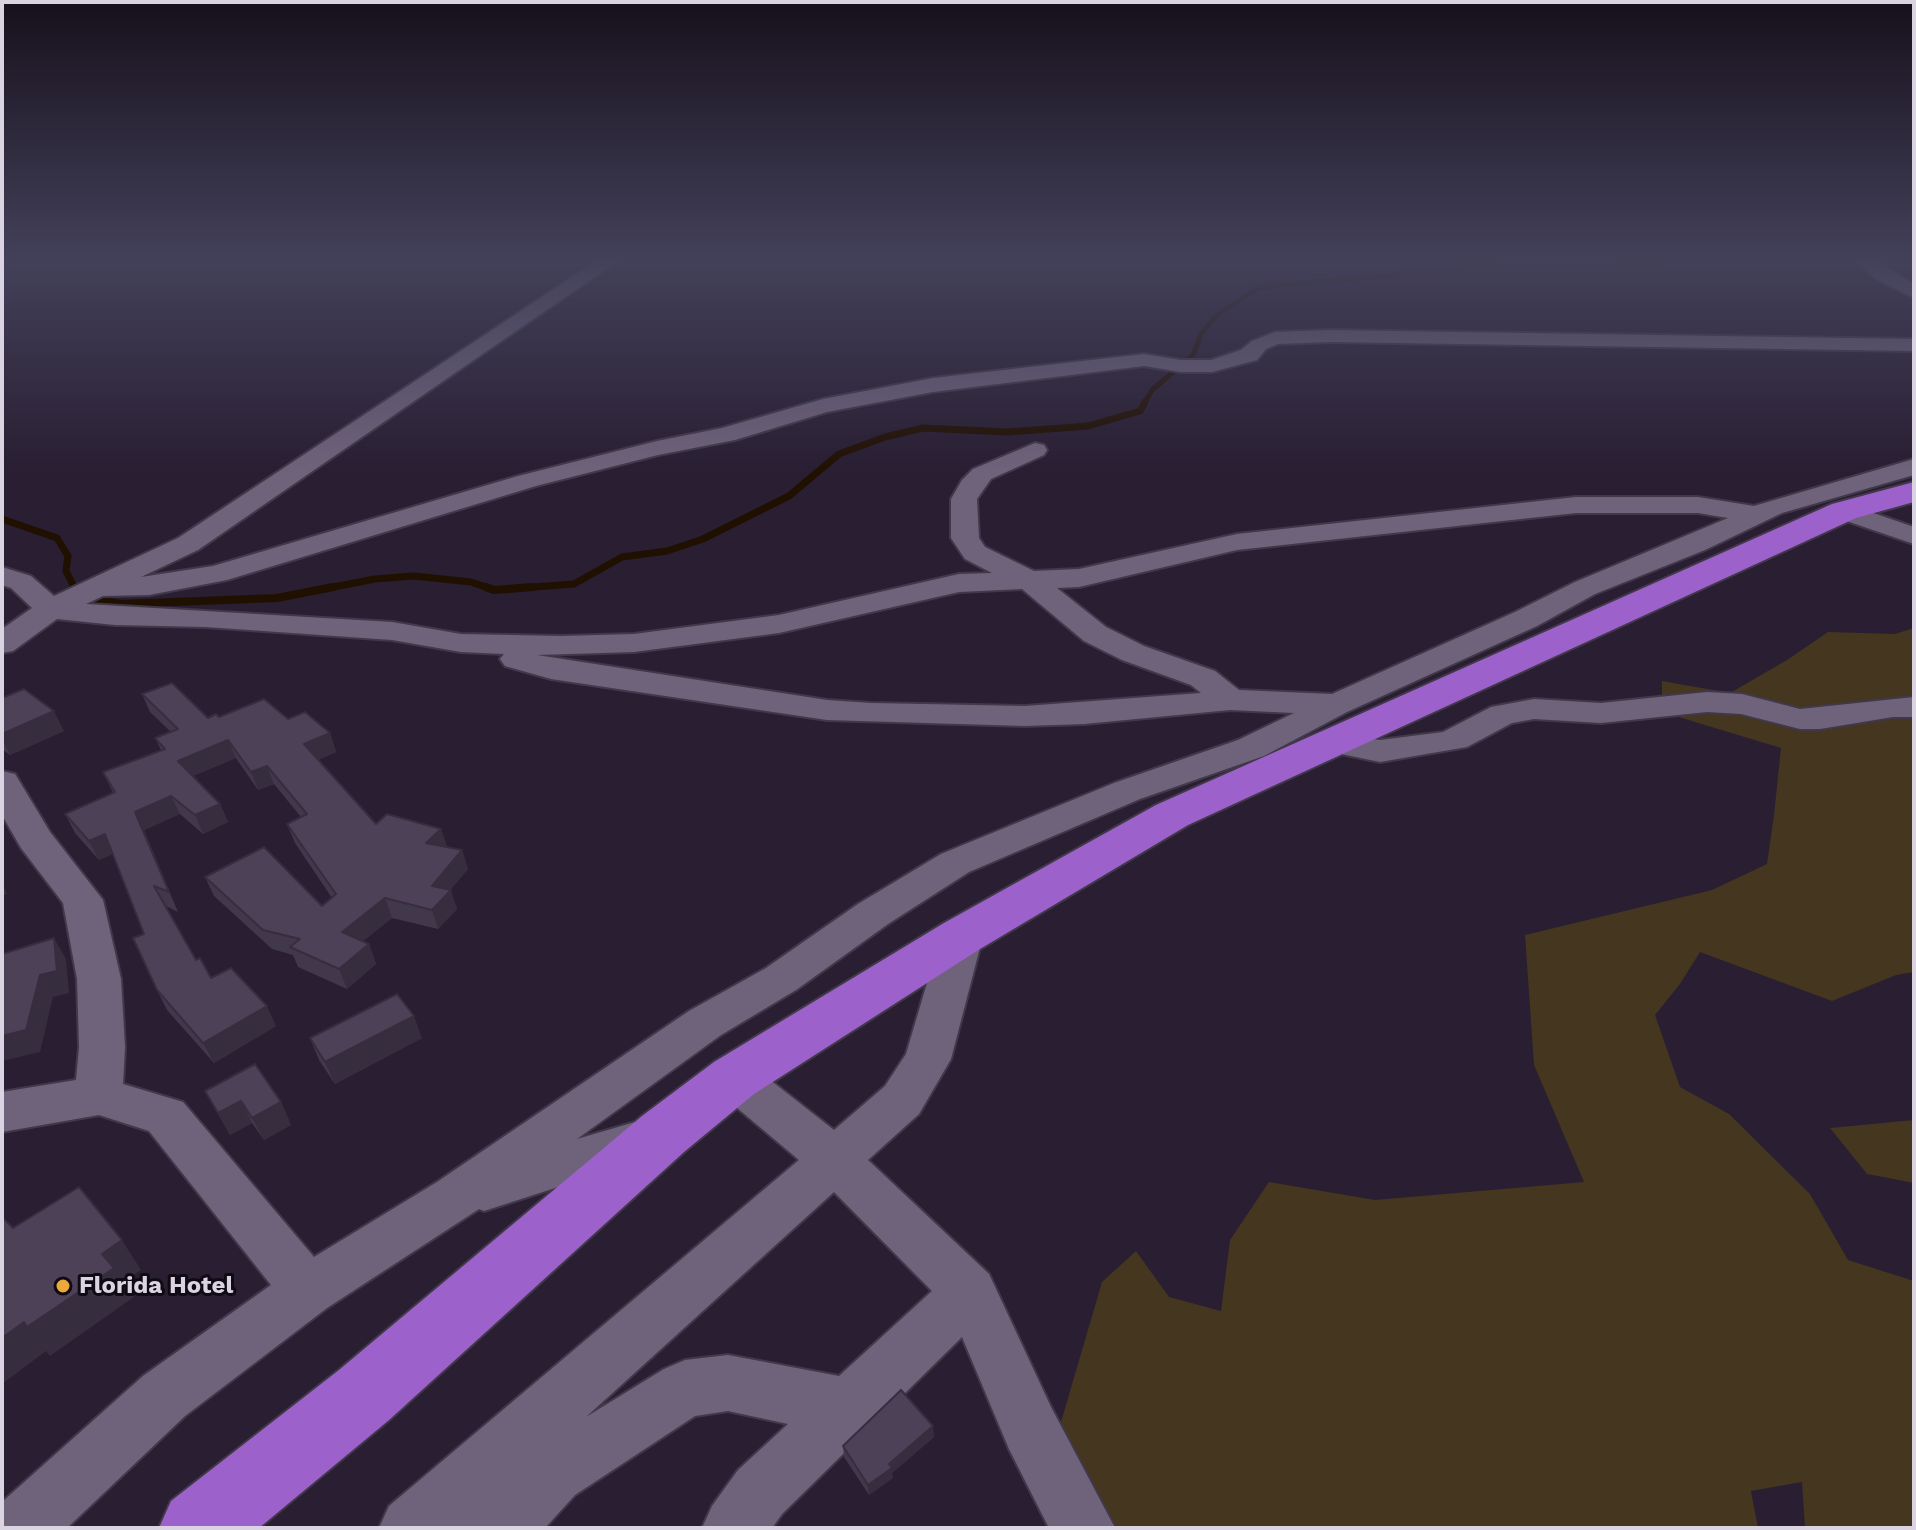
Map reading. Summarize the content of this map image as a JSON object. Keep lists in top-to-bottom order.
{
  "places": ["Florida Hotel"]
}
